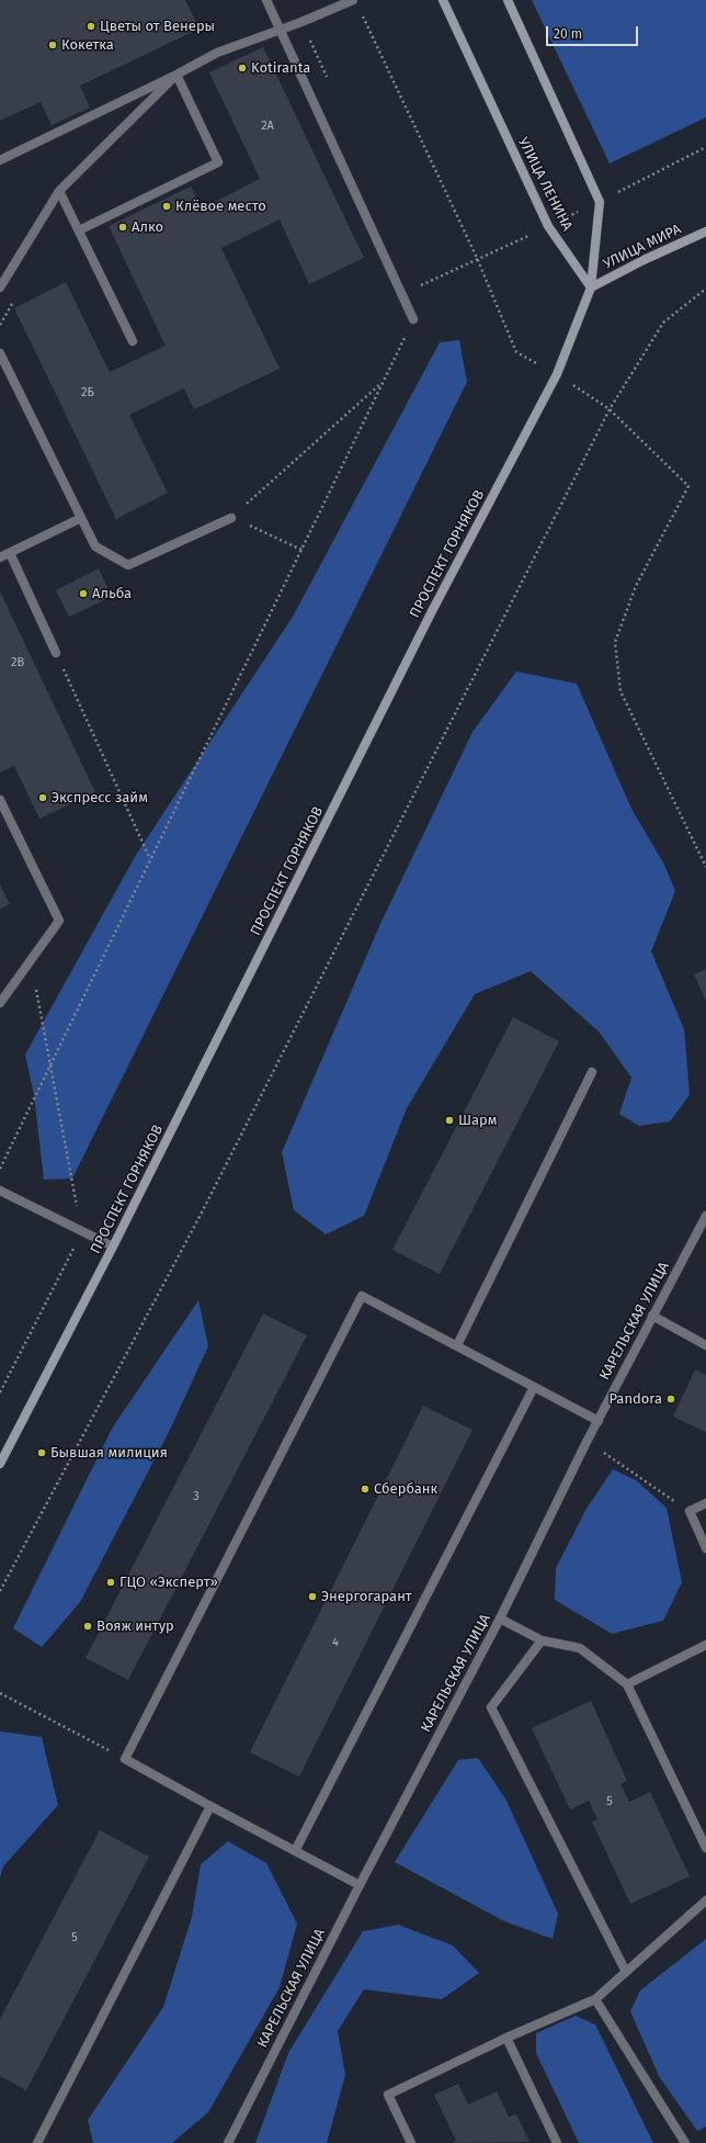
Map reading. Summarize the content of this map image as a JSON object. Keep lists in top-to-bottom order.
{
  "streets": {
    "main road": ["УЛИЦА ЛЕНИНА", "УЛИЦА МИРА", "ПРОСПЕКТ ГОРНЯКОВ"],
    "street": ["КАРЕЛЬСКАЯ УЛИЦА"]
  },
  "crossings": [
    ["УЛИЦА ЛЕНИНА", "УЛИЦА МИРА"],
    ["УЛИЦА ЛЕНИНА", "ПРОСПЕКТ ГОРНЯКОВ"],
    ["УЛИЦА МИРА", "ПРОСПЕКТ ГОРНЯКОВ"]
  ],
  "places": [
    "Цветы от Венеры",
    "Кокетка",
    "Kotiranta",
    "Клёвое место",
    "Алко",
    "Альба",
    "Экспресс займ",
    "Шарм",
    "Pandora",
    "Бывшая милиция",
    "Сбербанк",
    "ГЦО «Эксперт»",
    "Энергогарант",
    "Вояж интур"
  ],
  "house_numbers": [
    "2А",
    "2Б",
    "2В",
    "3",
    "4",
    "5",
    "5"
  ],
  "scale_bar": "20 m"
}
